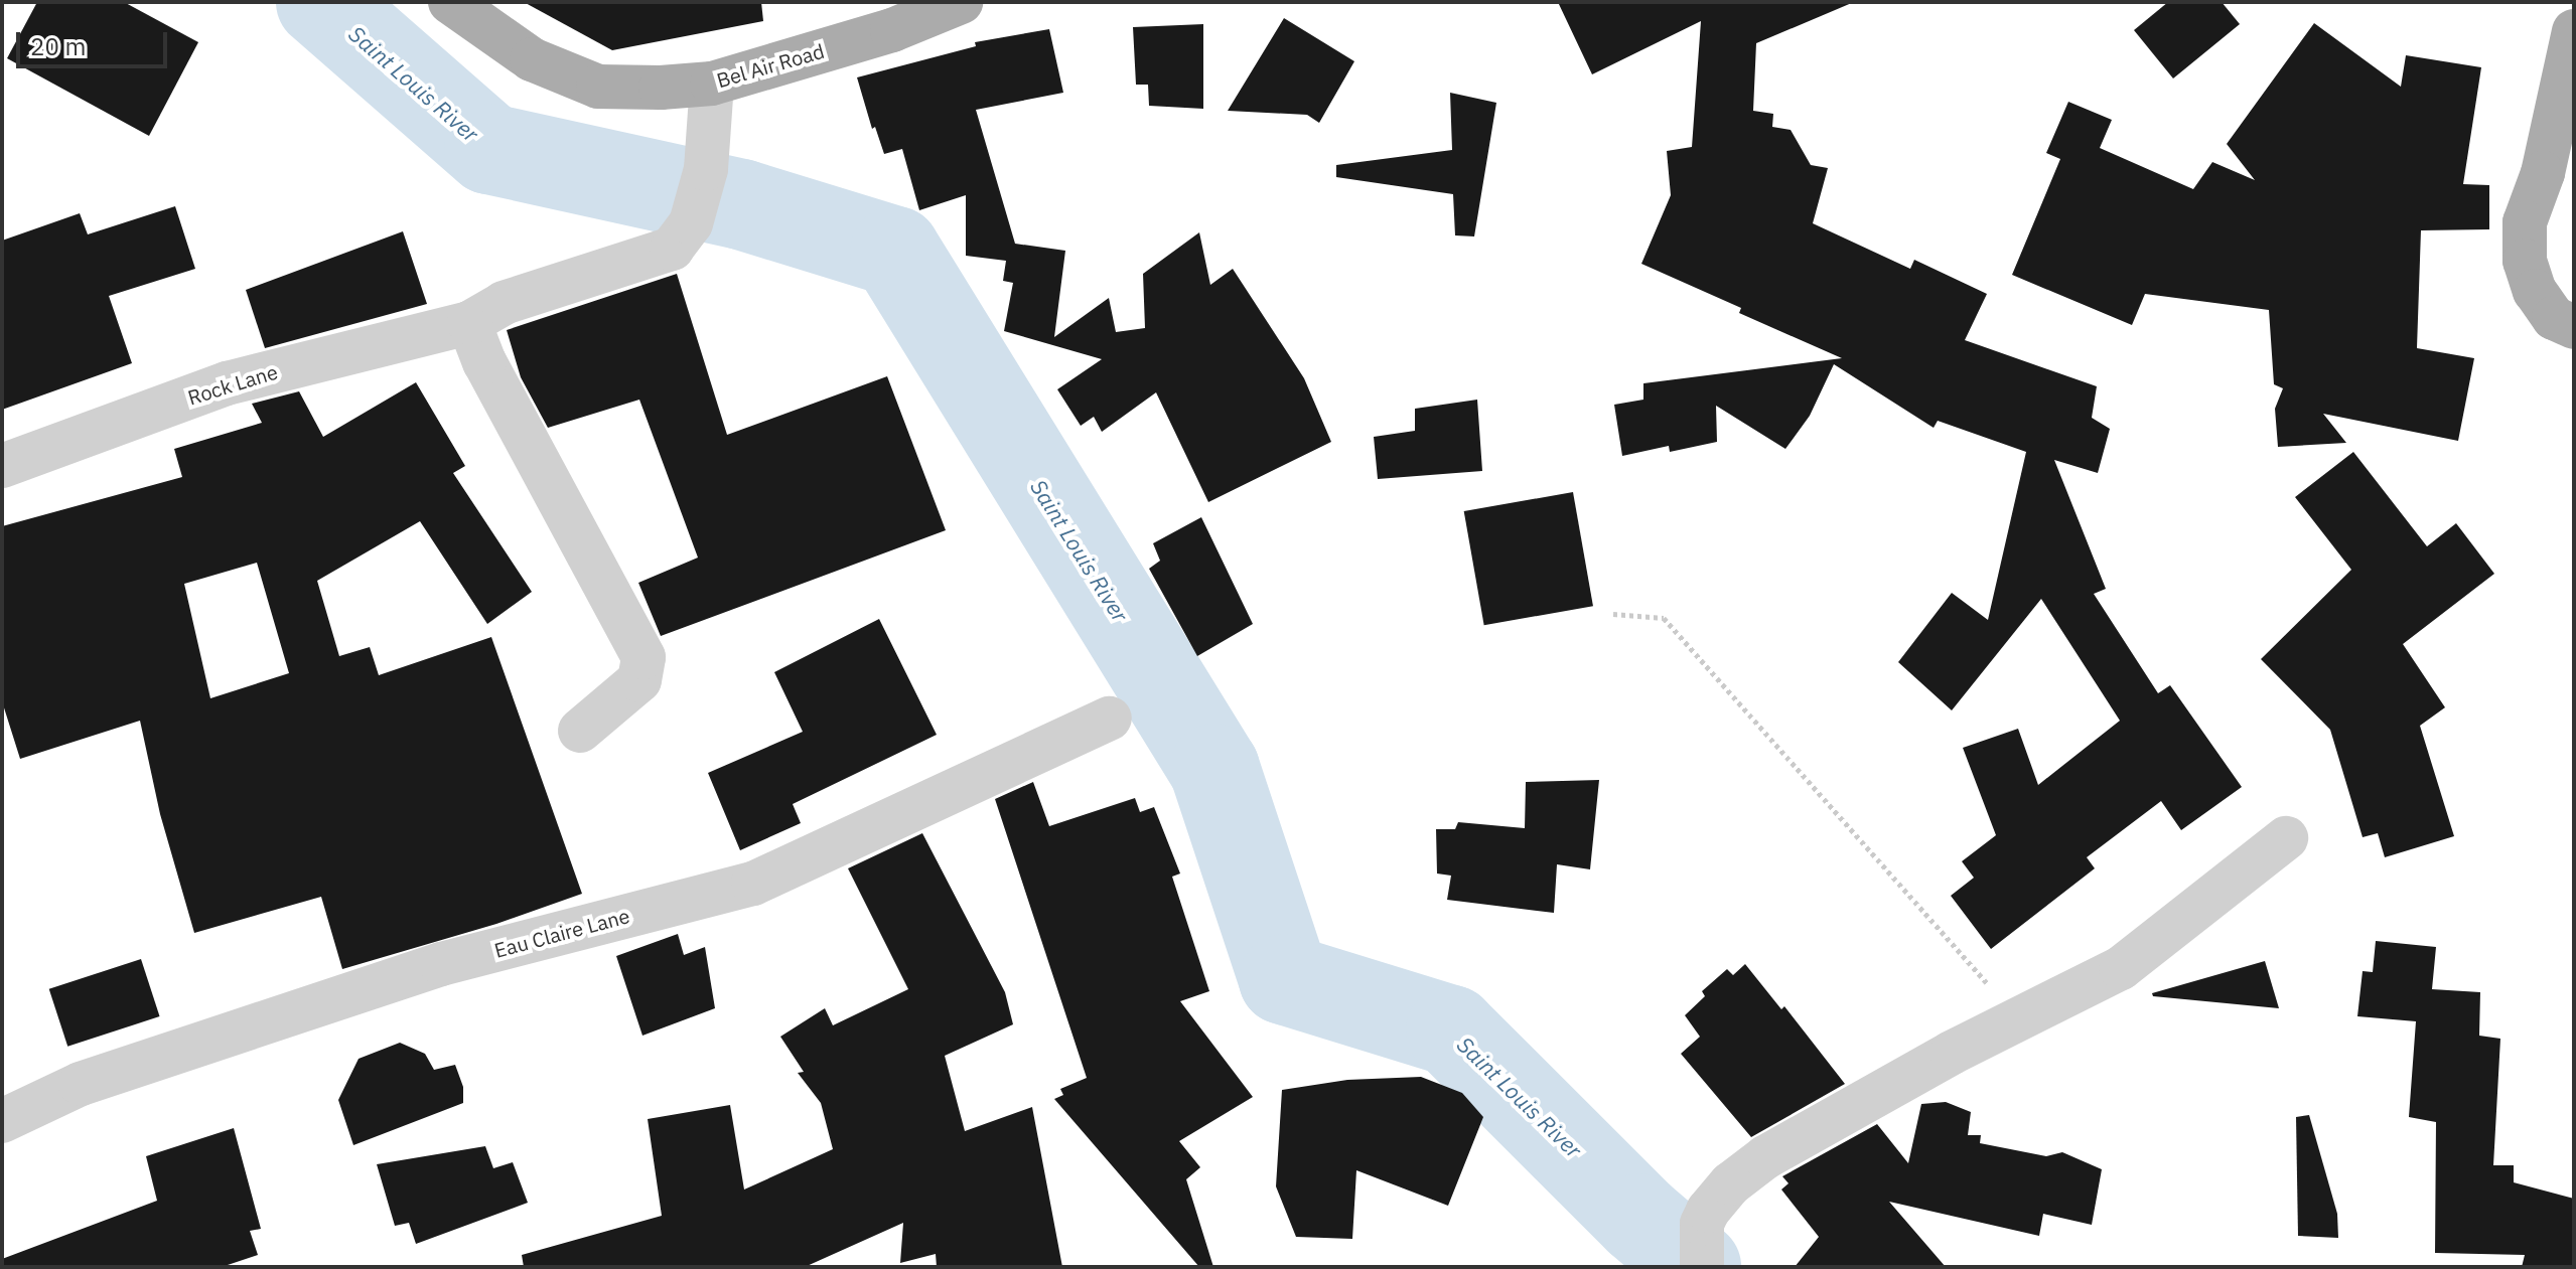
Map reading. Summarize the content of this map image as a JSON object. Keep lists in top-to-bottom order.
{
  "streets": {
    "main road": ["Bel Air Road"],
    "street": ["Rock Lane", "Eau Claire Lane"]
  },
  "crossings": [
    ["Bel Air Road", "Rock Lane"]
  ],
  "water": ["Saint Louis River"],
  "scale_bar": "20 m"
}
